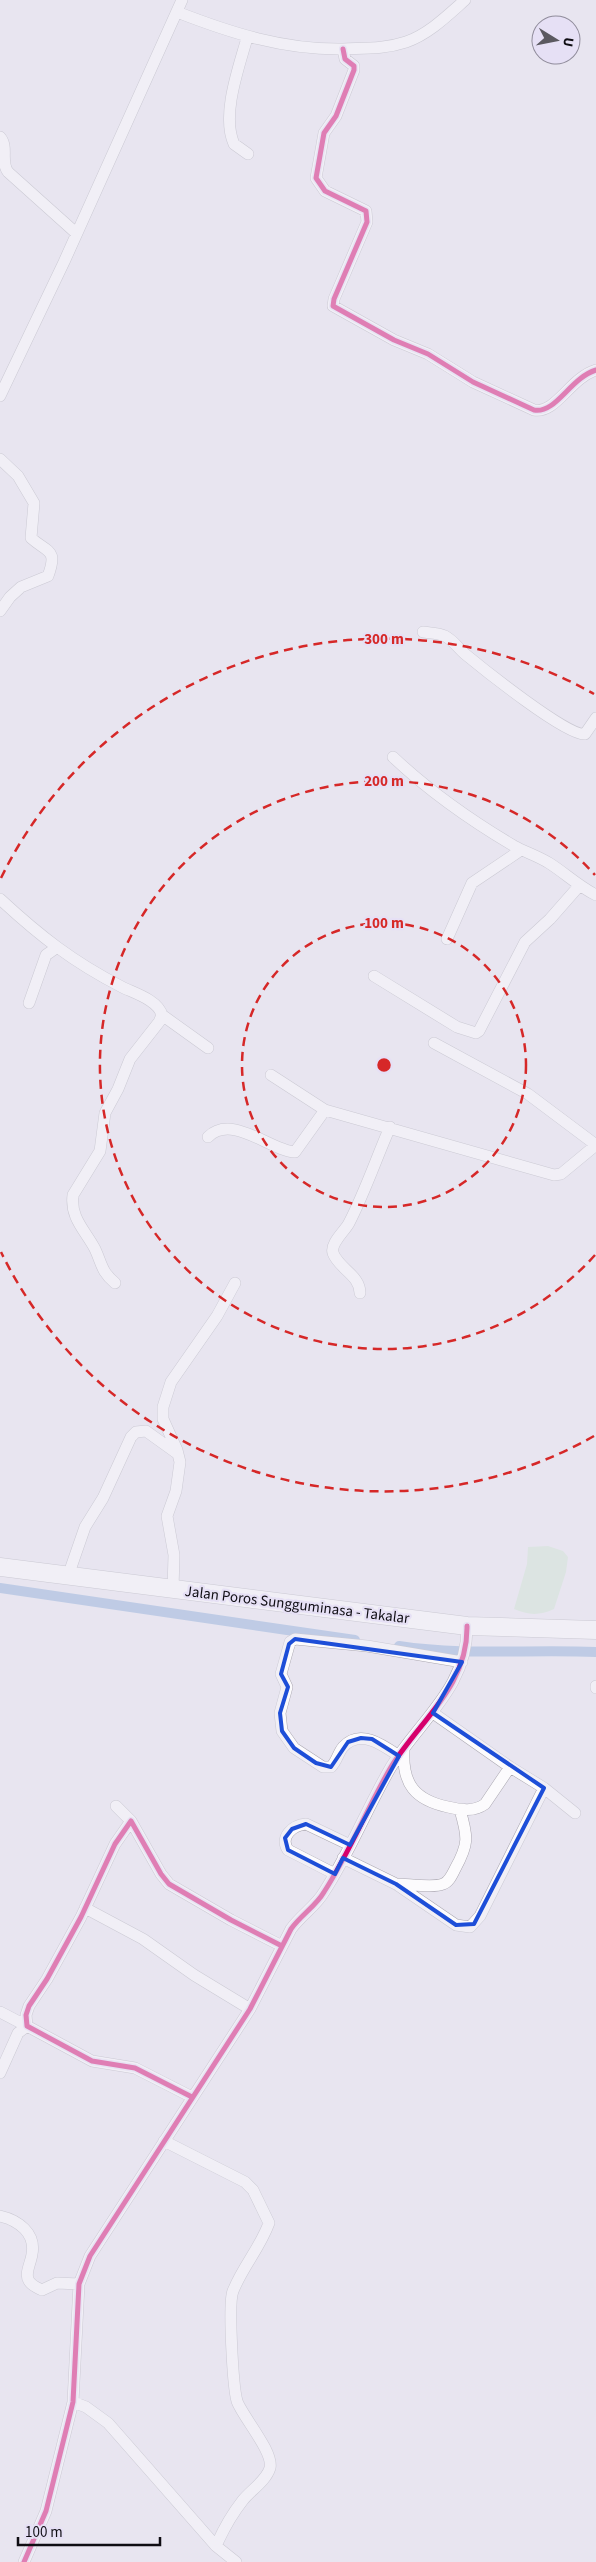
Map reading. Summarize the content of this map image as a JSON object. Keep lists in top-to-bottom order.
{
  "streets": {
    "highway": ["Jalan Poros Sungguminasa - Takalar"]
  },
  "scale_bar": "100 m",
  "north": "right",
  "rings": ["300 m", "200 m", "100 m"]
}
